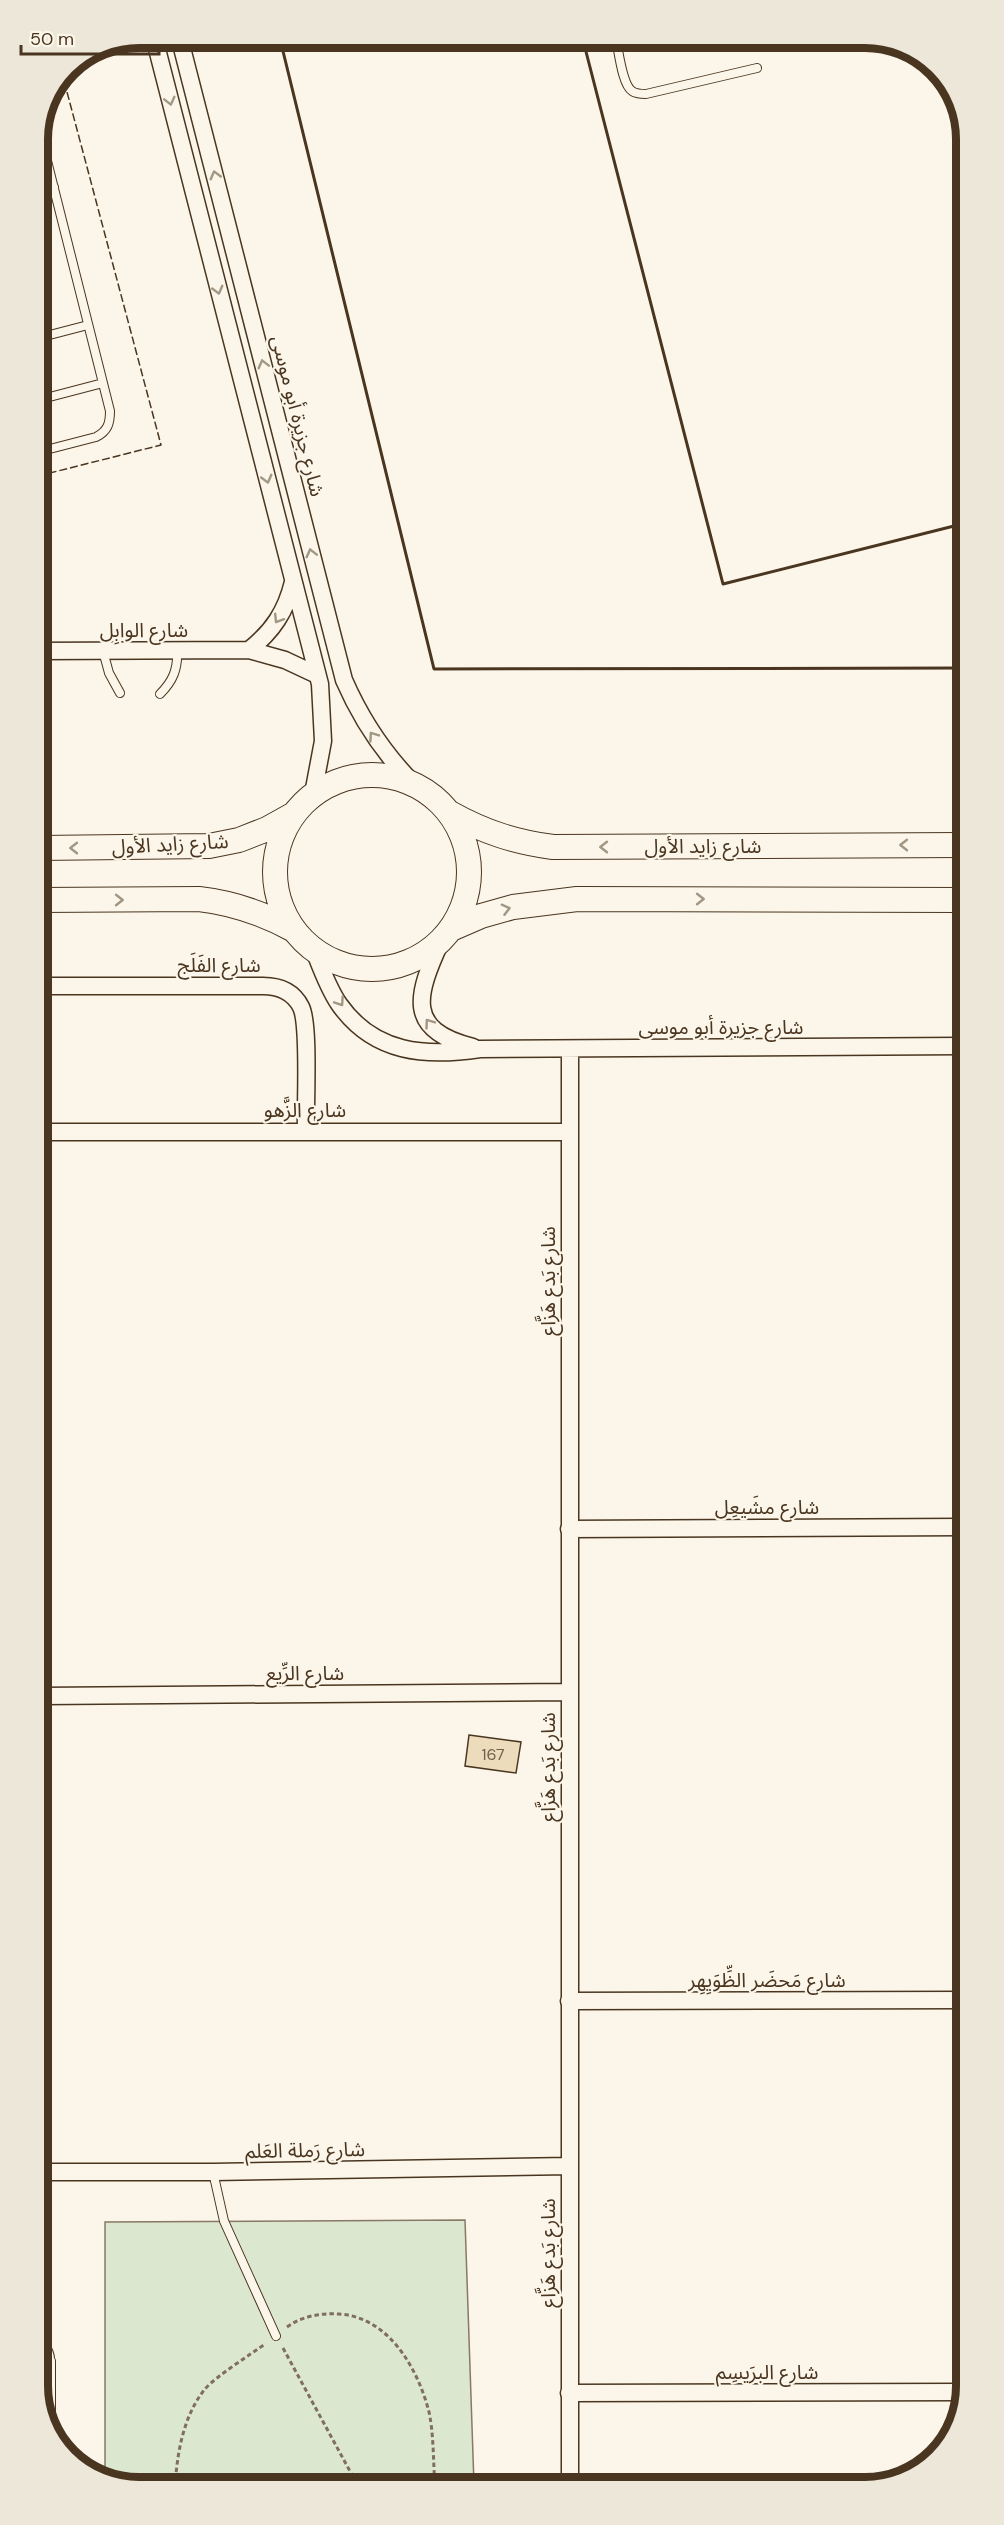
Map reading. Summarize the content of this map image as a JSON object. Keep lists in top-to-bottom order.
{
  "streets": {
    "main road": ["شارع زايد الأول"],
    "street": [
      "شارع جزيرة أبو موسى",
      "شارع الوابِل",
      "شارع الفَلَج",
      "شارع الزَّهو",
      "شارع بَدع هَزَّاع",
      "شارع مشَيعِل",
      "شارع الرِّيع",
      "شارع مَحضَر الظِّوَيِهِر",
      "شارع رَملة العَلم",
      "شارع البرَيسِم"
    ]
  },
  "crossings": [
    ["شارع جزيرة أبو موسى", "شارع زايد الأول"],
    ["شارع جزيرة أبو موسى", "شارع بَدع هَزَّاع"],
    ["شارع الفَلَج", "شارع الزَّهو"],
    ["شارع الزَّهو", "شارع بَدع هَزَّاع"],
    ["شارع بَدع هَزَّاع", "شارع مشَيعِل"],
    ["شارع بَدع هَزَّاع", "شارع الرِّيع"],
    ["شارع بَدع هَزَّاع", "شارع مَحضَر الظِّوَيِهِر"],
    ["شارع بَدع هَزَّاع", "شارع رَملة العَلم"],
    ["شارع بَدع هَزَّاع", "شارع البرَيسِم"]
  ],
  "house_numbers": ["167"],
  "scale_bar": "50 m"
}
